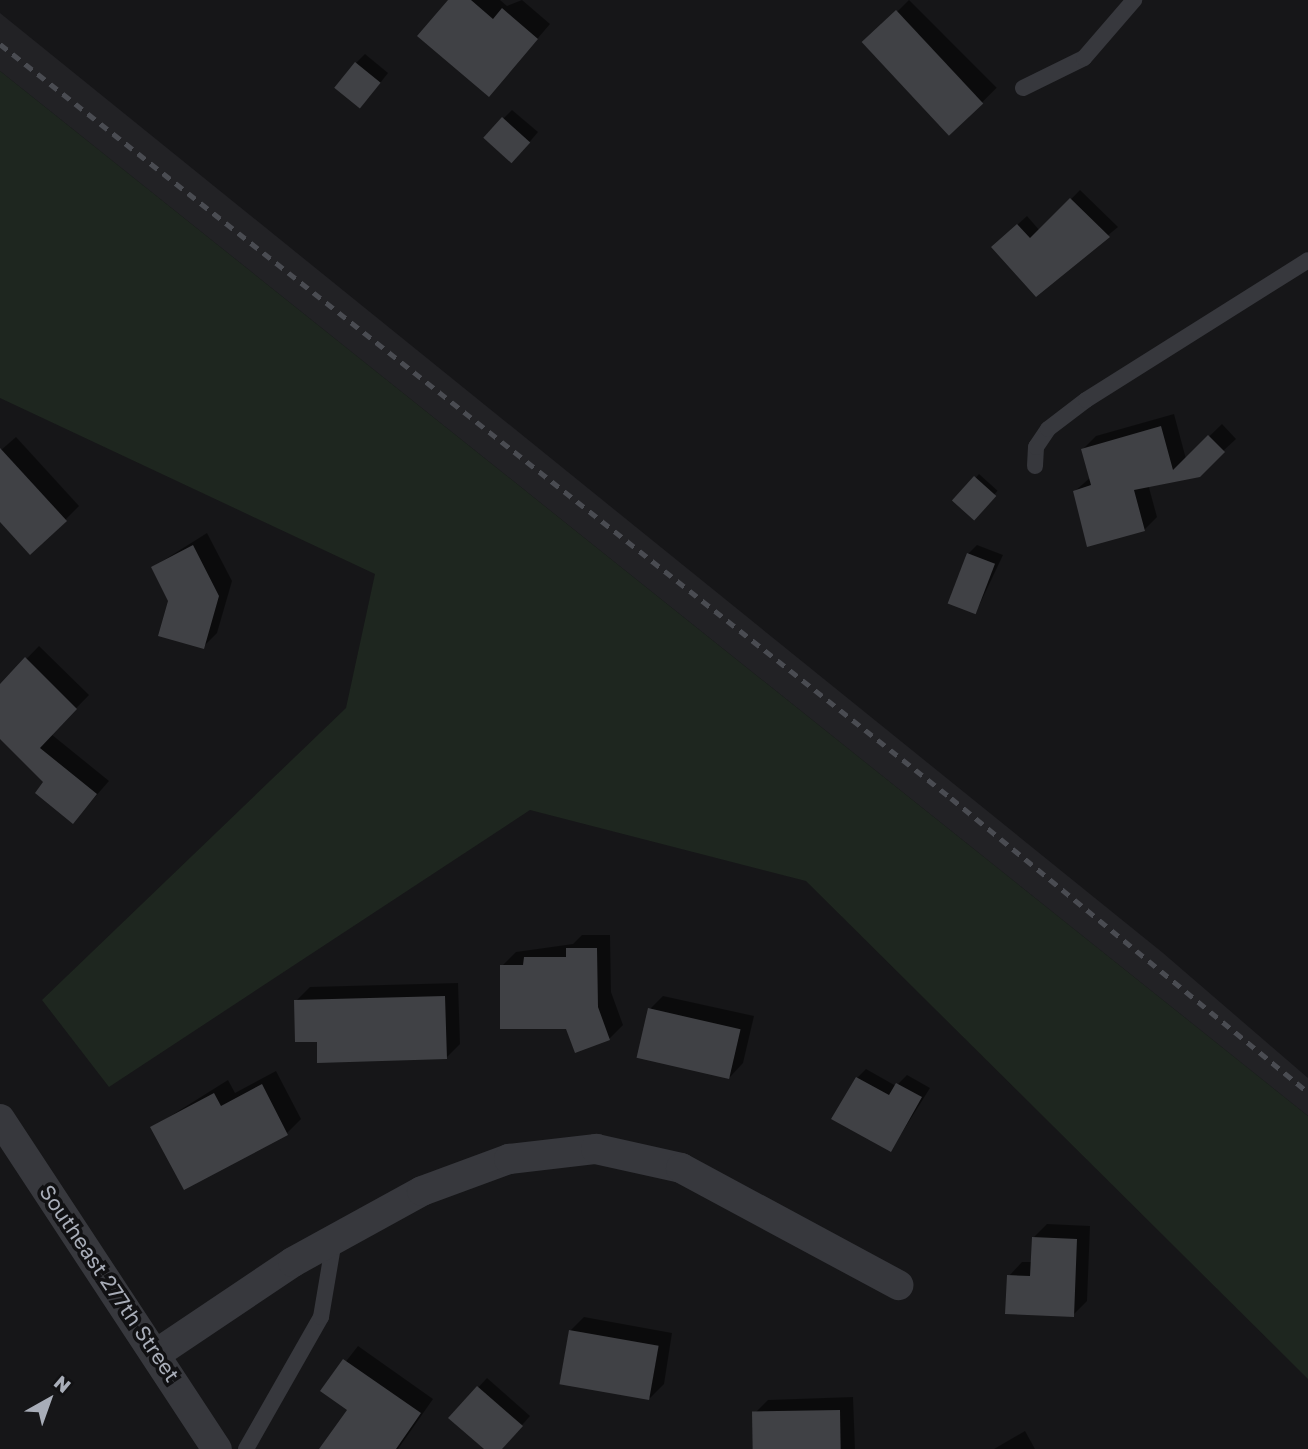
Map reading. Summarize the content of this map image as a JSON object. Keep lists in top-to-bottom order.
{
  "streets": {
    "street": ["Southeast 277th Street"]
  },
  "north": "top right"
}
